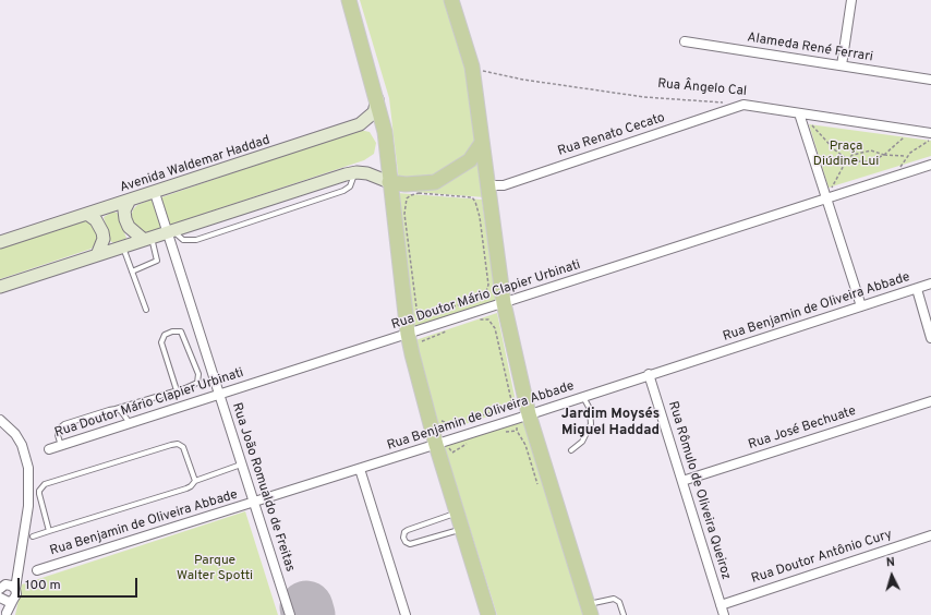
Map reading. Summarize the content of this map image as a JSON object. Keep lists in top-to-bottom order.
{
  "streets": {
    "main road": ["Avenida Waldemar Haddad"],
    "street": [
      "Alameda René Ferrari",
      "Rua Ângelo Cal",
      "Rua Renato Cecato",
      "Rua Doutor Mário Clapier Urbinati",
      "Rua Benjamin de Oliveira Abbade",
      "Rua José Bechuate",
      "Rua João Romualdo de Freitas",
      "Rua Rômulo de Oliveira Queiroz",
      "Rua Doutor Antônio Cury"
    ]
  },
  "crossings": [
    ["Rua Ângelo Cal", "Rua Renato Cecato"],
    ["Avenida Waldemar Haddad", "Rua João Romualdo de Freitas"],
    ["Rua Doutor Mário Clapier Urbinati", "Rua João Romualdo de Freitas"],
    ["Rua Benjamin de Oliveira Abbade", "Rua João Romualdo de Freitas"],
    ["Rua Benjamin de Oliveira Abbade", "Rua Rômulo de Oliveira Queiroz"],
    ["Rua José Bechuate", "Rua Rômulo de Oliveira Queiroz"],
    ["Rua Rômulo de Oliveira Queiroz", "Rua Doutor Antônio Cury"]
  ],
  "districts": ["Jardim Moysés Miguel Haddad"],
  "parks": ["Praça Diúdine Lui", "Parque Walter Spotti"],
  "scale_bar": "100 m",
  "north": "top"
}
